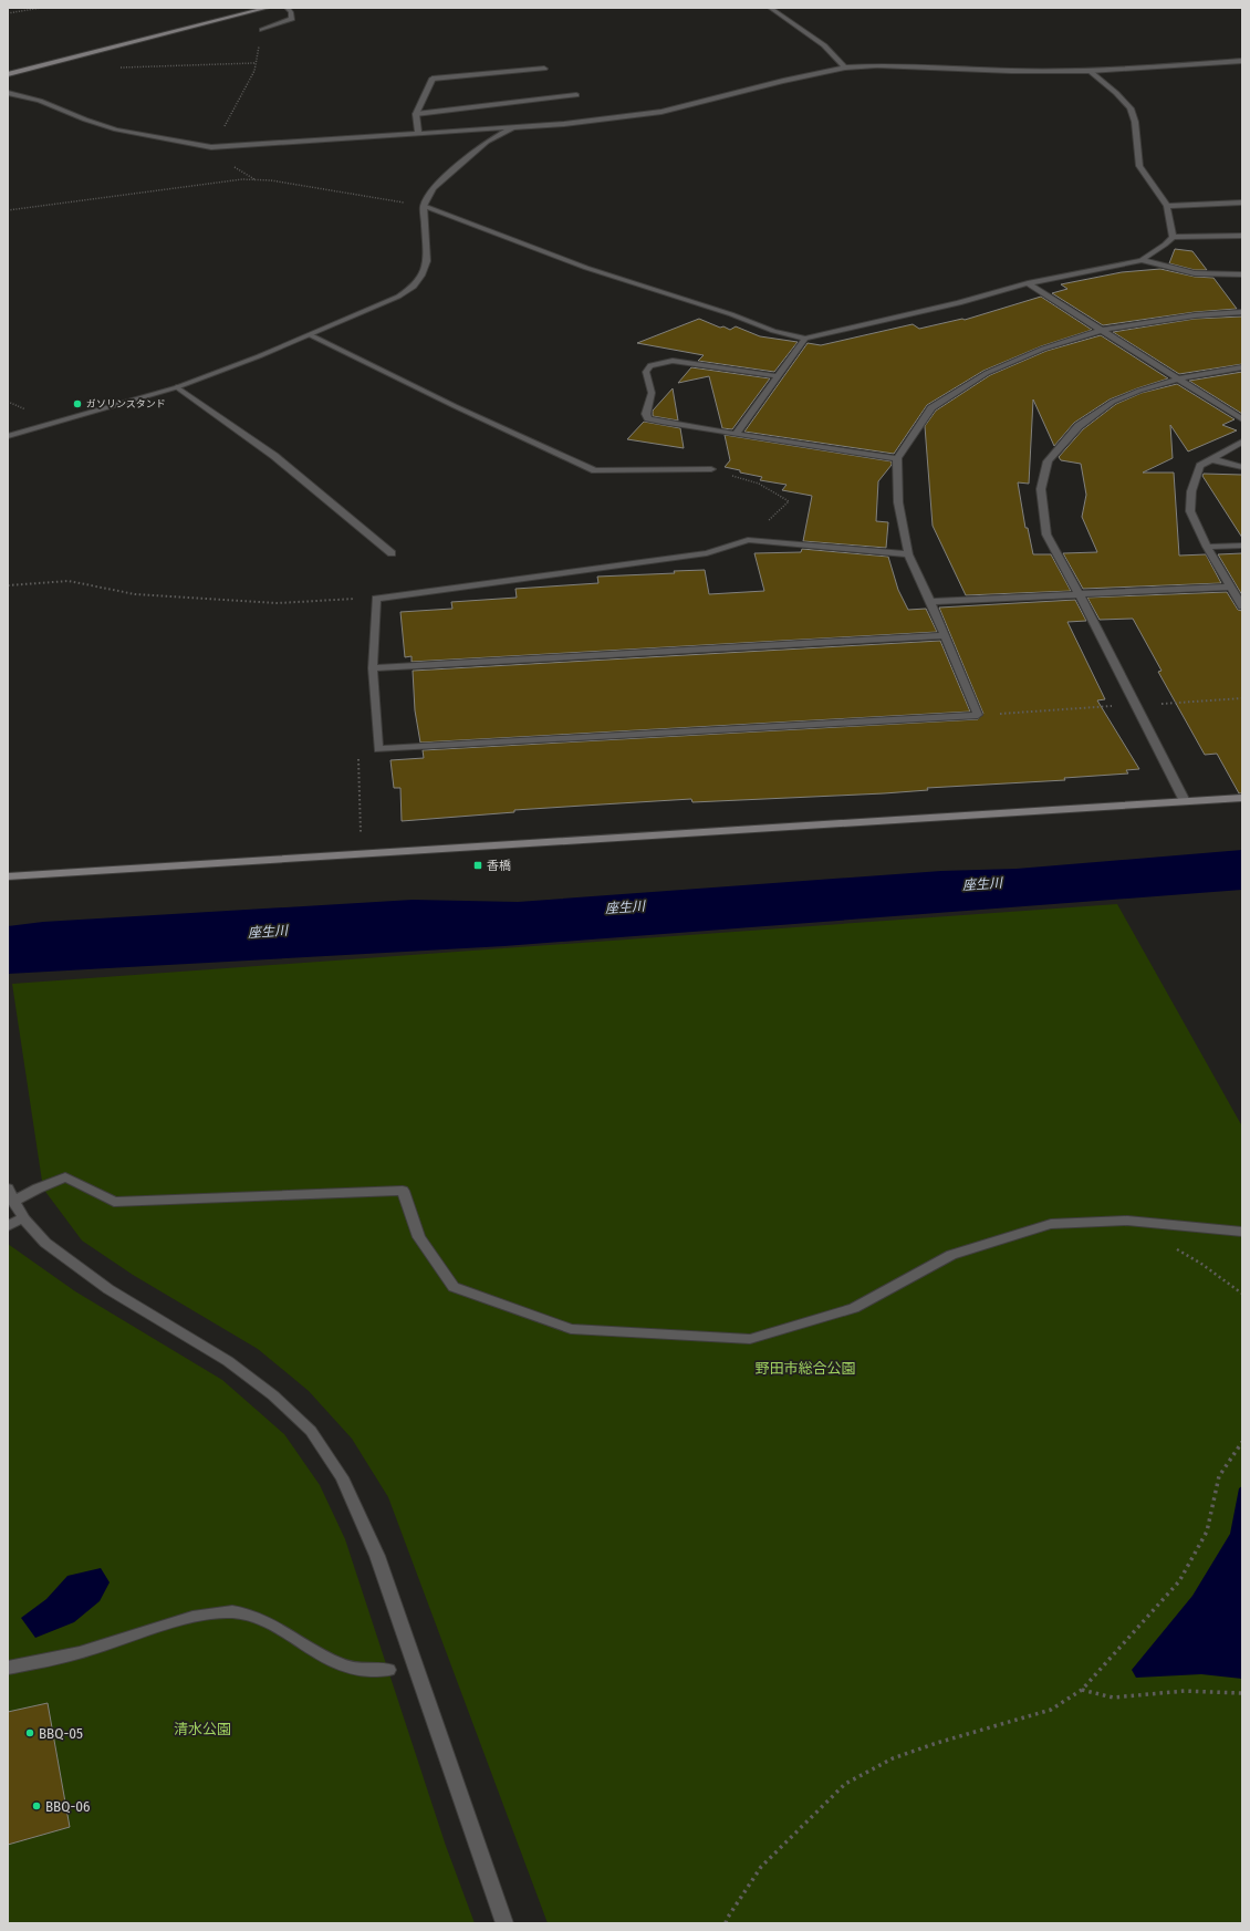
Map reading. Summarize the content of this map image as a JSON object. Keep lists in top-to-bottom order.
{
  "water": ["座生川"],
  "parks": ["野田市総合公園", "清水公園"],
  "places": {
    "other": ["ガソリンスタンド", "BBQ-05", "BBQ-06"],
    "transit": ["香橋"]
  }
}
